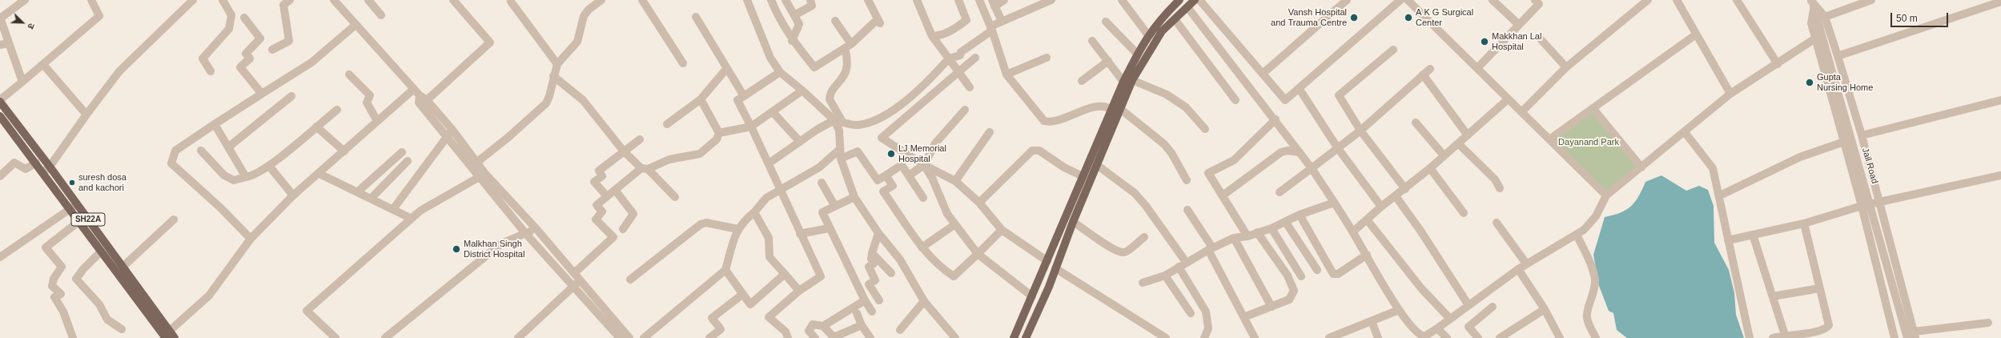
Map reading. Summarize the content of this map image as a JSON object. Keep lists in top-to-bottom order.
{
  "streets": {
    "main road": ["SH22A"],
    "street": ["Jail Road"]
  },
  "parks": ["Dayanand Park"],
  "places": [
    "Vansh Hospital and Trauma Centre",
    "A K G Surgical Center",
    "Makkhan Lal Hospital",
    "Gupta Nursing Home",
    "LJ Memorial Hospital",
    "suresh dosa and kachori",
    "Malkhan Singh District Hospital"
  ],
  "scale_bar": "50 m",
  "north": "bottom right"
}
